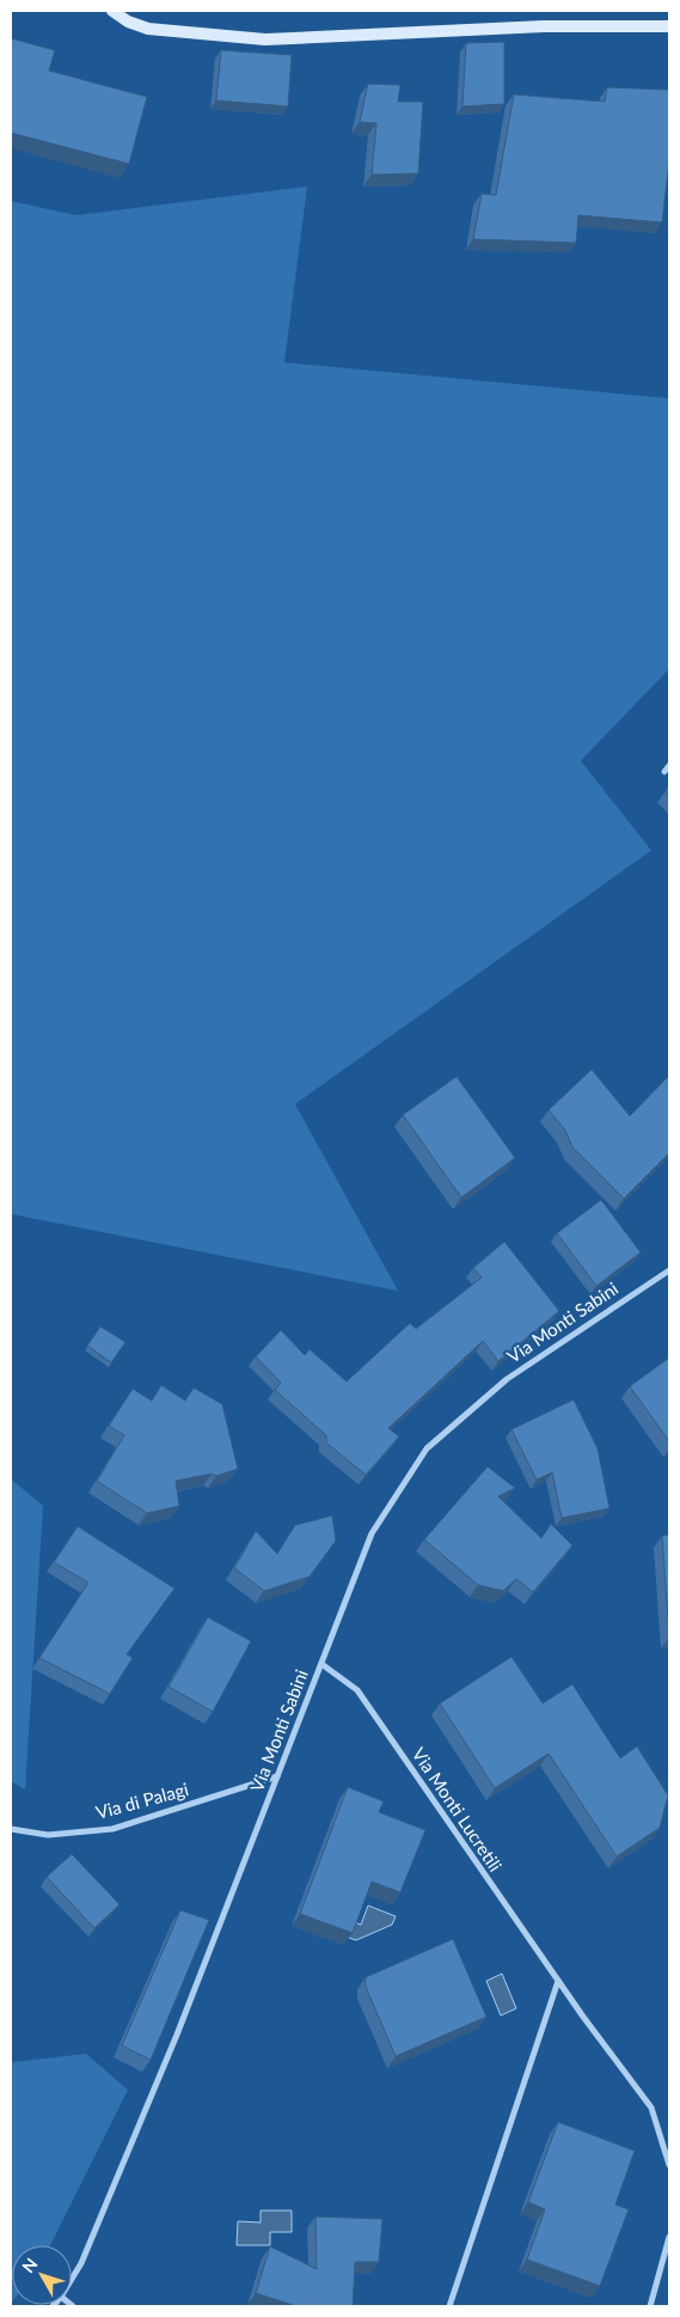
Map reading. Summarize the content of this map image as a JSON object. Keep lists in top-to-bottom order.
{
  "streets": {
    "street": ["Via Monti Sabini", "Via di Palagi", "Via Monti Lucretili"]
  },
  "crossings": [
    ["Via Monti Sabini", "Via di Palagi"],
    ["Via Monti Sabini", "Via Monti Lucretili"]
  ],
  "north": "top left"
}
